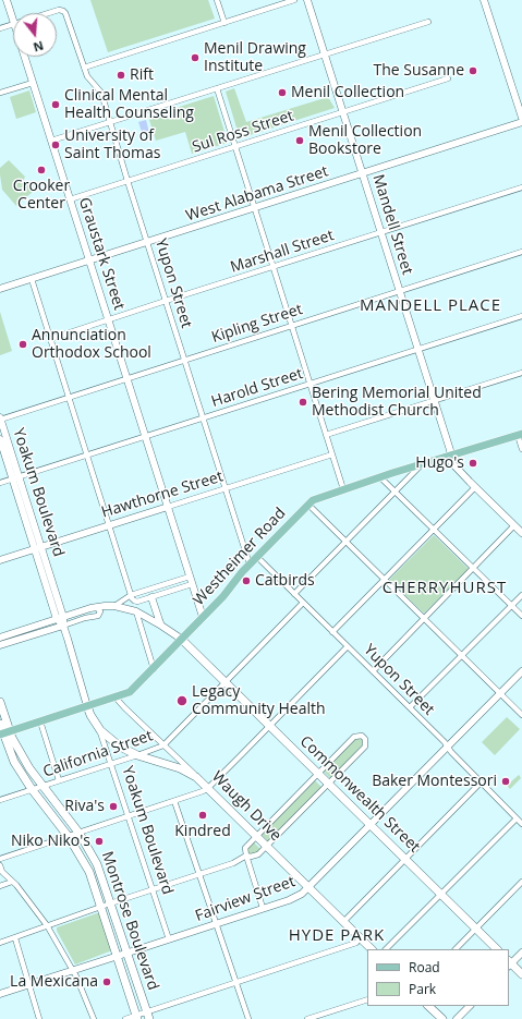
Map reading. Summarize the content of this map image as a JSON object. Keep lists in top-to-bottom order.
{
  "streets": {
    "main road": [
      "Westheimer Road",
      "Commonwealth Street",
      "Waugh Drive",
      "Montrose Boulevard"
    ],
    "street": [
      "Sul Ross Street",
      "West Alabama Street",
      "Mandell Street",
      "Marshall Street",
      "Graustark Street",
      "Yupon Street",
      "Kipling Street",
      "Harold Street",
      "Yoakum Boulevard",
      "Hawthorne Street",
      "California Street",
      "Fairview Street"
    ]
  },
  "crossings": [
    ["Sul Ross Street", "Mandell Street"],
    ["Sul Ross Street", "Graustark Street"],
    ["Sul Ross Street", "Yupon Street"],
    ["West Alabama Street", "Mandell Street"],
    ["West Alabama Street", "Graustark Street"],
    ["West Alabama Street", "Yupon Street"],
    ["Mandell Street", "Marshall Street"],
    ["Mandell Street", "Kipling Street"],
    ["Mandell Street", "Harold Street"],
    ["Mandell Street", "Westheimer Road"],
    ["Marshall Street", "Graustark Street"],
    ["Marshall Street", "Yupon Street"],
    ["Graustark Street", "Kipling Street"],
    ["Graustark Street", "Harold Street"],
    ["Graustark Street", "Hawthorne Street"],
    ["Graustark Street", "Westheimer Road"],
    ["Yupon Street", "Kipling Street"],
    ["Yupon Street", "Harold Street"],
    ["Yupon Street", "Hawthorne Street"],
    ["Yupon Street", "Westheimer Road"],
    ["Yupon Street", "California Street"],
    ["Yupon Street", "Fairview Street"],
    ["Kipling Street", "Yoakum Boulevard"],
    ["Harold Street", "Yoakum Boulevard"],
    ["Yoakum Boulevard", "Hawthorne Street"],
    ["Yoakum Boulevard", "Westheimer Road"],
    ["Yoakum Boulevard", "California Street"],
    ["Yoakum Boulevard", "Waugh Drive"],
    ["Yoakum Boulevard", "Fairview Street"],
    ["Westheimer Road", "Commonwealth Street"],
    ["Westheimer Road", "Waugh Drive"],
    ["Westheimer Road", "Montrose Boulevard"],
    ["California Street", "Commonwealth Street"],
    ["California Street", "Waugh Drive"],
    ["California Street", "Montrose Boulevard"],
    ["Commonwealth Street", "Fairview Street"],
    ["Waugh Drive", "Fairview Street"],
    ["Fairview Street", "Montrose Boulevard"]
  ],
  "districts": ["MANDELL PLACE", "CHERRYHURST", "HYDE PARK"],
  "places": [
    "Menil Drawing Institute",
    "The Susanne",
    "Rift",
    "Menil Collection",
    "Clinical Mental Health Counseling",
    "Menil Collection Bookstore",
    "University of Saint Thomas",
    "Crooker Center",
    "Annunciation Orthodox School",
    "Bering Memorial United Methodist Church",
    "Hugo's",
    "Catbirds",
    "Legacy Community Health",
    "Baker Montessori",
    "Riva's",
    "Kindred",
    "Niko Niko's",
    "La Mexicana"
  ],
  "legend": ["Road", "Park"],
  "north": "bottom"
}
